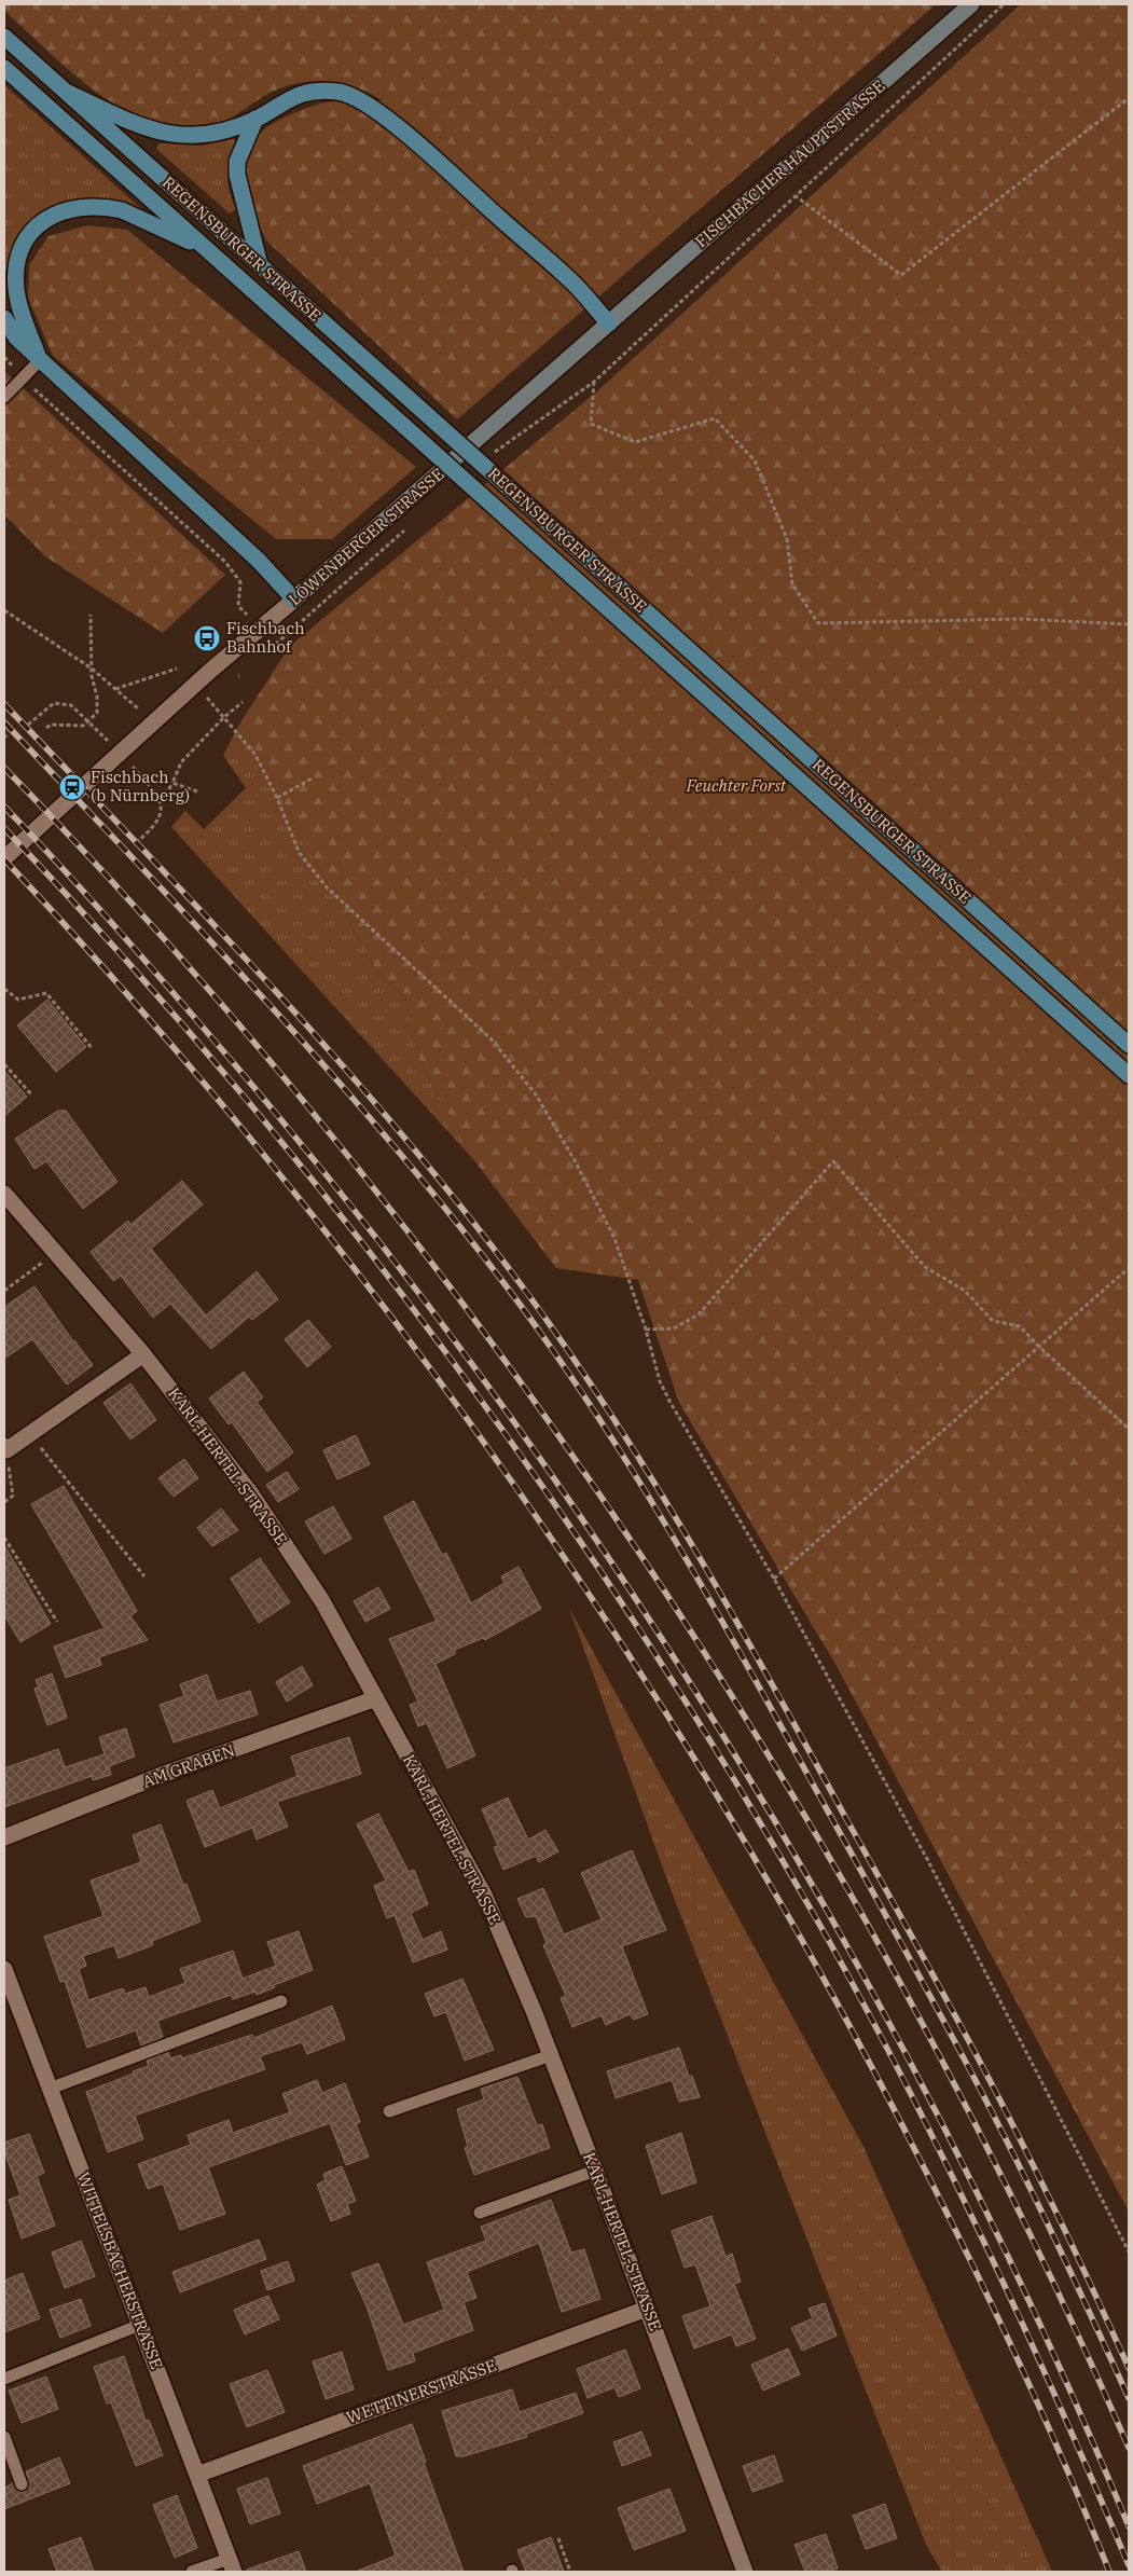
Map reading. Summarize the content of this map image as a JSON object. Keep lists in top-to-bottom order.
{
  "streets": {
    "main road": ["FISCHBACHER HAUPTSTRASSE", "REGENSBURGER STRASSE", "LÖWENBERGER STRASSE"],
    "street": [
      "KARL-HERTEL-STRASSE",
      "AM GRABEN",
      "WITTELSBACHERSTRASSE",
      "WETTINERSTRASSE"
    ]
  },
  "crossings": [
    ["FISCHBACHER HAUPTSTRASSE", "LÖWENBERGER STRASSE"],
    ["KARL-HERTEL-STRASSE", "AM GRABEN"],
    ["KARL-HERTEL-STRASSE", "WETTINERSTRASSE"],
    ["WITTELSBACHERSTRASSE", "WETTINERSTRASSE"]
  ],
  "parks": ["Feuchter Forst"],
  "places": {
    "bus stop": ["Fischbach Bahnhof"],
    "station": ["Fischbach (b Nürnberg)"]
  }
}
